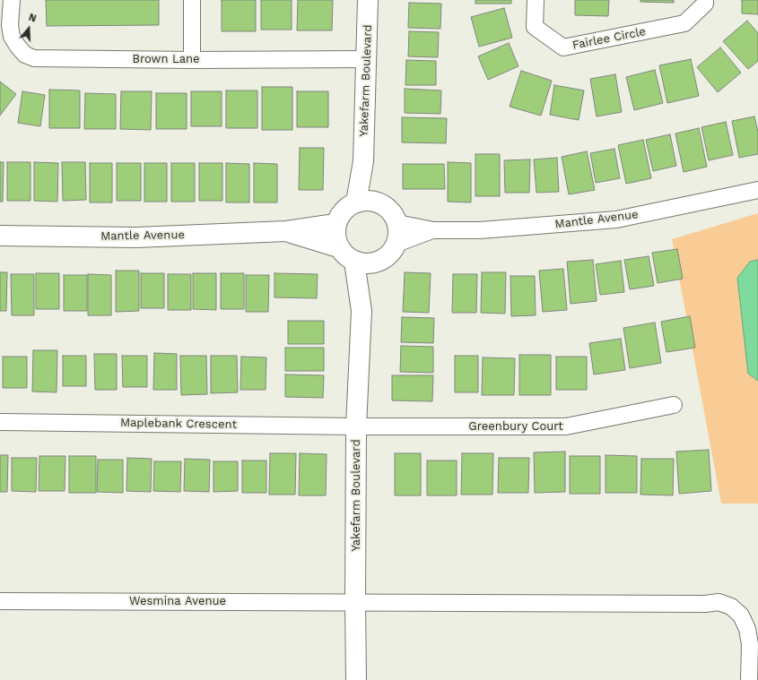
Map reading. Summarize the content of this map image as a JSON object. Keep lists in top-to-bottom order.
{
  "streets": {
    "street": [
      "Fairlee Circle",
      "Brown Lane",
      "Yakefarm Boulevard",
      "Mantle Avenue",
      "Maplebank Crescent",
      "Greenbury Court",
      "Wesmina Avenue"
    ]
  },
  "crossings": [
    ["Brown Lane", "Yakefarm Boulevard"],
    ["Yakefarm Boulevard", "Mantle Avenue"],
    ["Yakefarm Boulevard", "Maplebank Crescent"],
    ["Yakefarm Boulevard", "Greenbury Court"],
    ["Yakefarm Boulevard", "Wesmina Avenue"],
    ["Maplebank Crescent", "Greenbury Court"]
  ],
  "north": "top"
}
